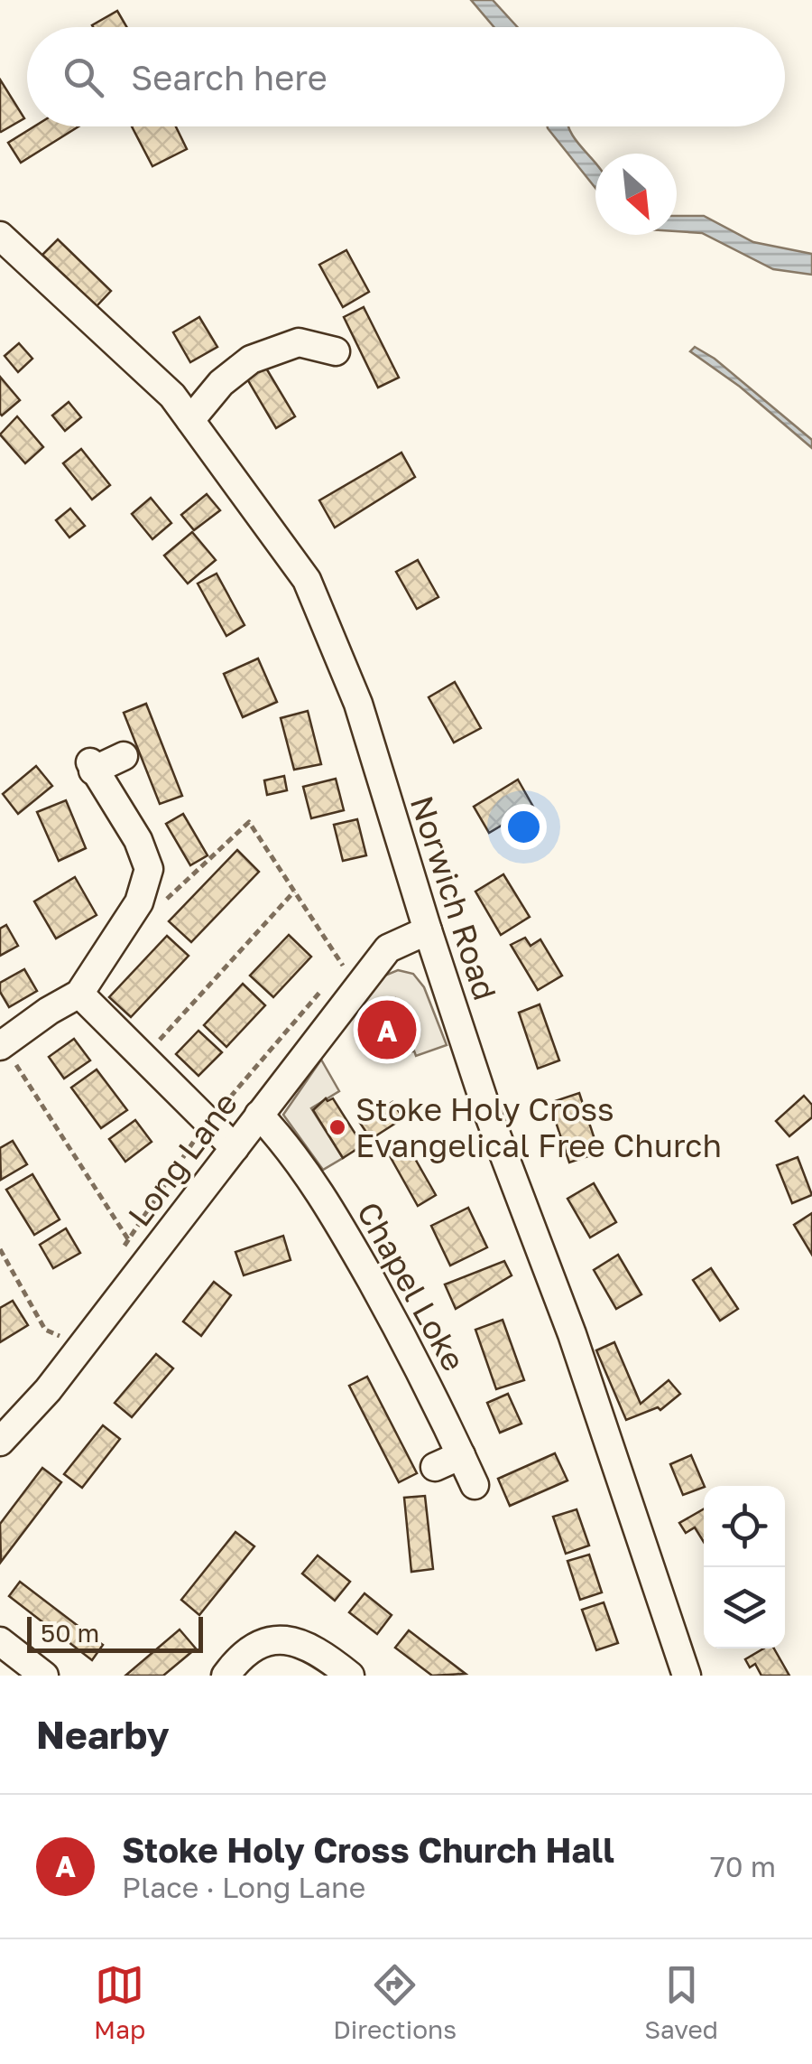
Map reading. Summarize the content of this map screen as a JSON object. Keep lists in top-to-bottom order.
{
  "streets": {
    "street": ["Norwich Road", "Long Lane", "Chapel Loke"]
  },
  "crossings": [
    ["Norwich Road", "Long Lane"],
    ["Long Lane", "Chapel Loke"]
  ],
  "places": ["Stoke Holy Cross Evangelical Free Church"],
  "scale_bar": "50 m",
  "north": "bottom right",
  "page": {
    "search": "Search here",
    "pins": "A",
    "scale": "50 m",
    "heading": "Nearby",
    "list": [
      {
        "mark": "A",
        "name": "Stoke Holy Cross Church Hall",
        "note": "Place · Long Lane",
        "value": "70 m"
      }
    ],
    "nav": ["Map", "Directions", "Saved"]
  }
}
